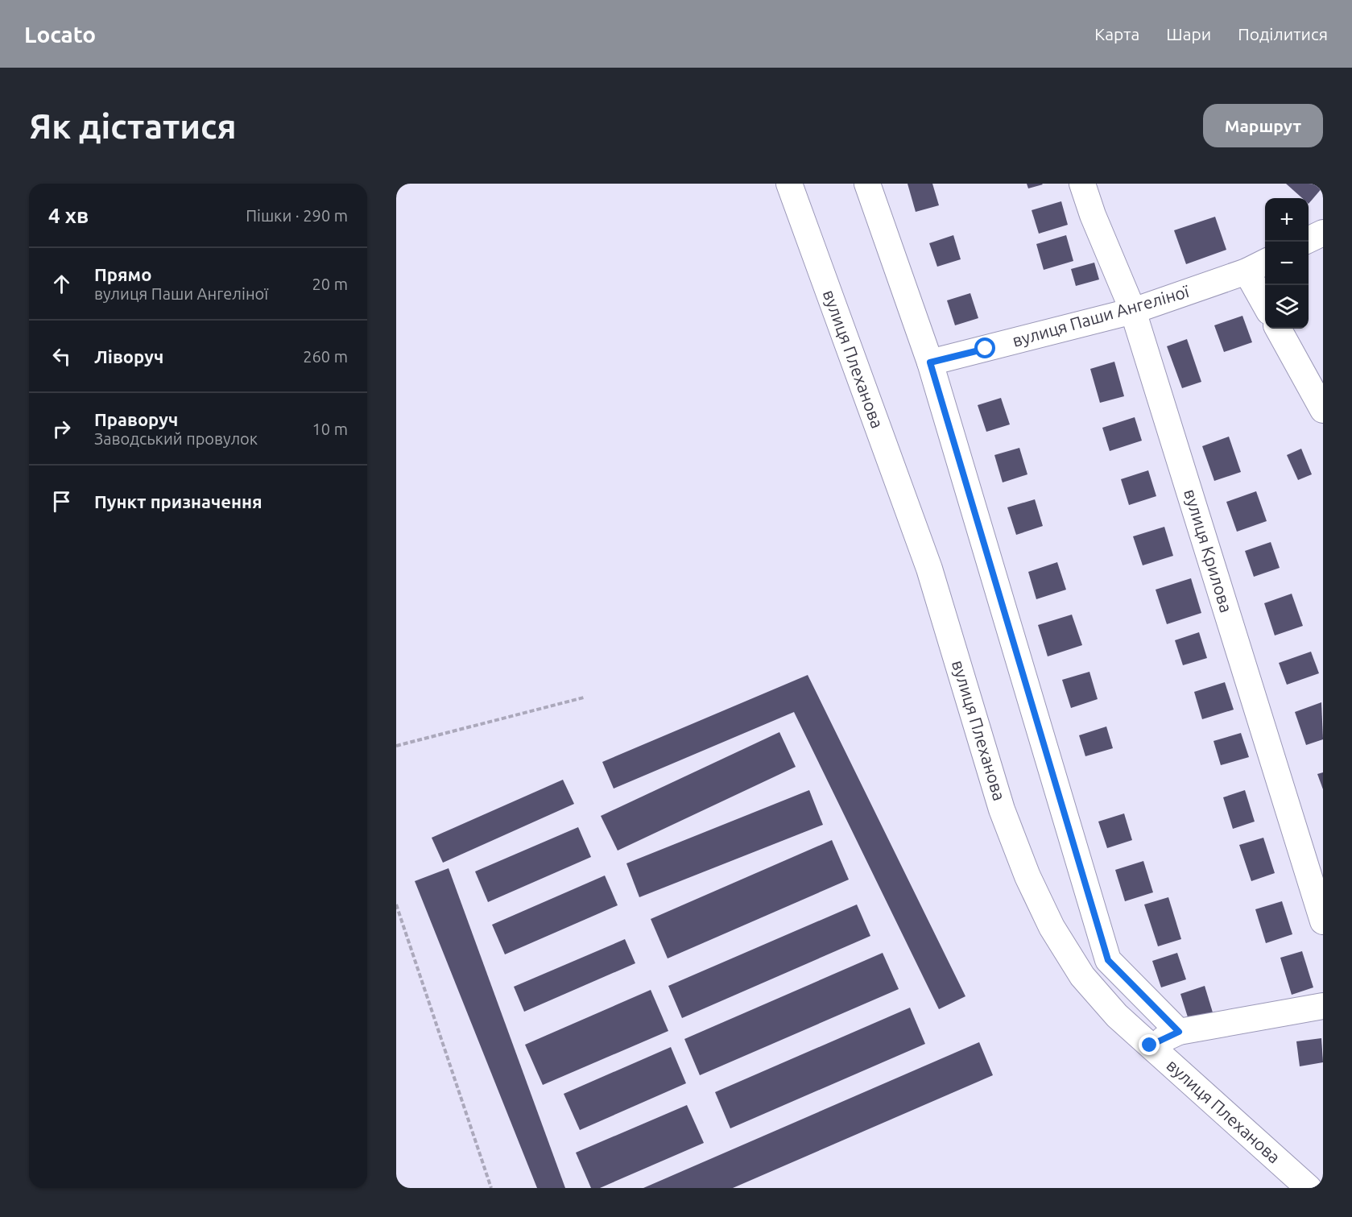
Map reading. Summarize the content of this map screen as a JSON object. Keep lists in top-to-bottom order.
{
  "streets": {
    "street": ["вулиця Паши Ангеліної", "вулиця Плеханова", "вулиця Крилова"]
  },
  "crossings": [
    ["вулиця Паши Ангеліної", "вулиця Крилова"]
  ],
  "page": {
    "header": "Locato",
    "nav": ["Карта", "Шари", "Поділитися"],
    "buttons": "Маршрут",
    "title": "Як дістатися",
    "heading": ["4 хв", "Пішки · 290 m"],
    "map_buttons": ["+", "−"],
    "list": [
      ["Прямо", "вулиця Паши Ангеліної", "20 m"],
      ["Ліворуч", "260 m"],
      ["Праворуч", "Заводський провулок", "10 m"],
      "Пункт призначення"
    ]
  }
}
